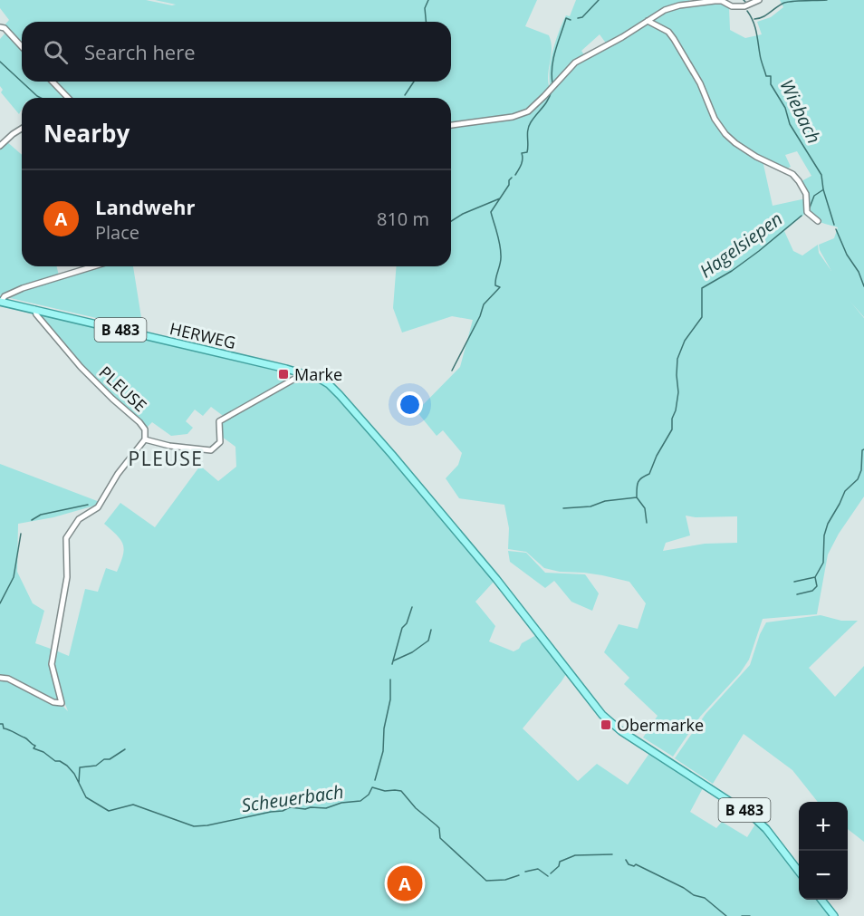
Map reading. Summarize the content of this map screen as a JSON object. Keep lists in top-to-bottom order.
{
  "streets": {
    "main road": ["B 483", "HERWEG"],
    "street": ["PLEUSE"]
  },
  "crossings": [
    ["B 483", "HERWEG"],
    ["HERWEG", "PLEUSE"]
  ],
  "districts": ["PLEUSE"],
  "water": ["Wiebach", "Hagelsiepen", "Scheuerbach"],
  "places": {
    "transit": ["Marke", "Obermarke"]
  },
  "page": {
    "search": "Search here",
    "heading": "Nearby",
    "list": [
      {
        "mark": "A",
        "name": "Landwehr",
        "note": "Place",
        "value": "810 m"
      }
    ],
    "map_buttons": ["+", "−"],
    "pins": "A"
  }
}
